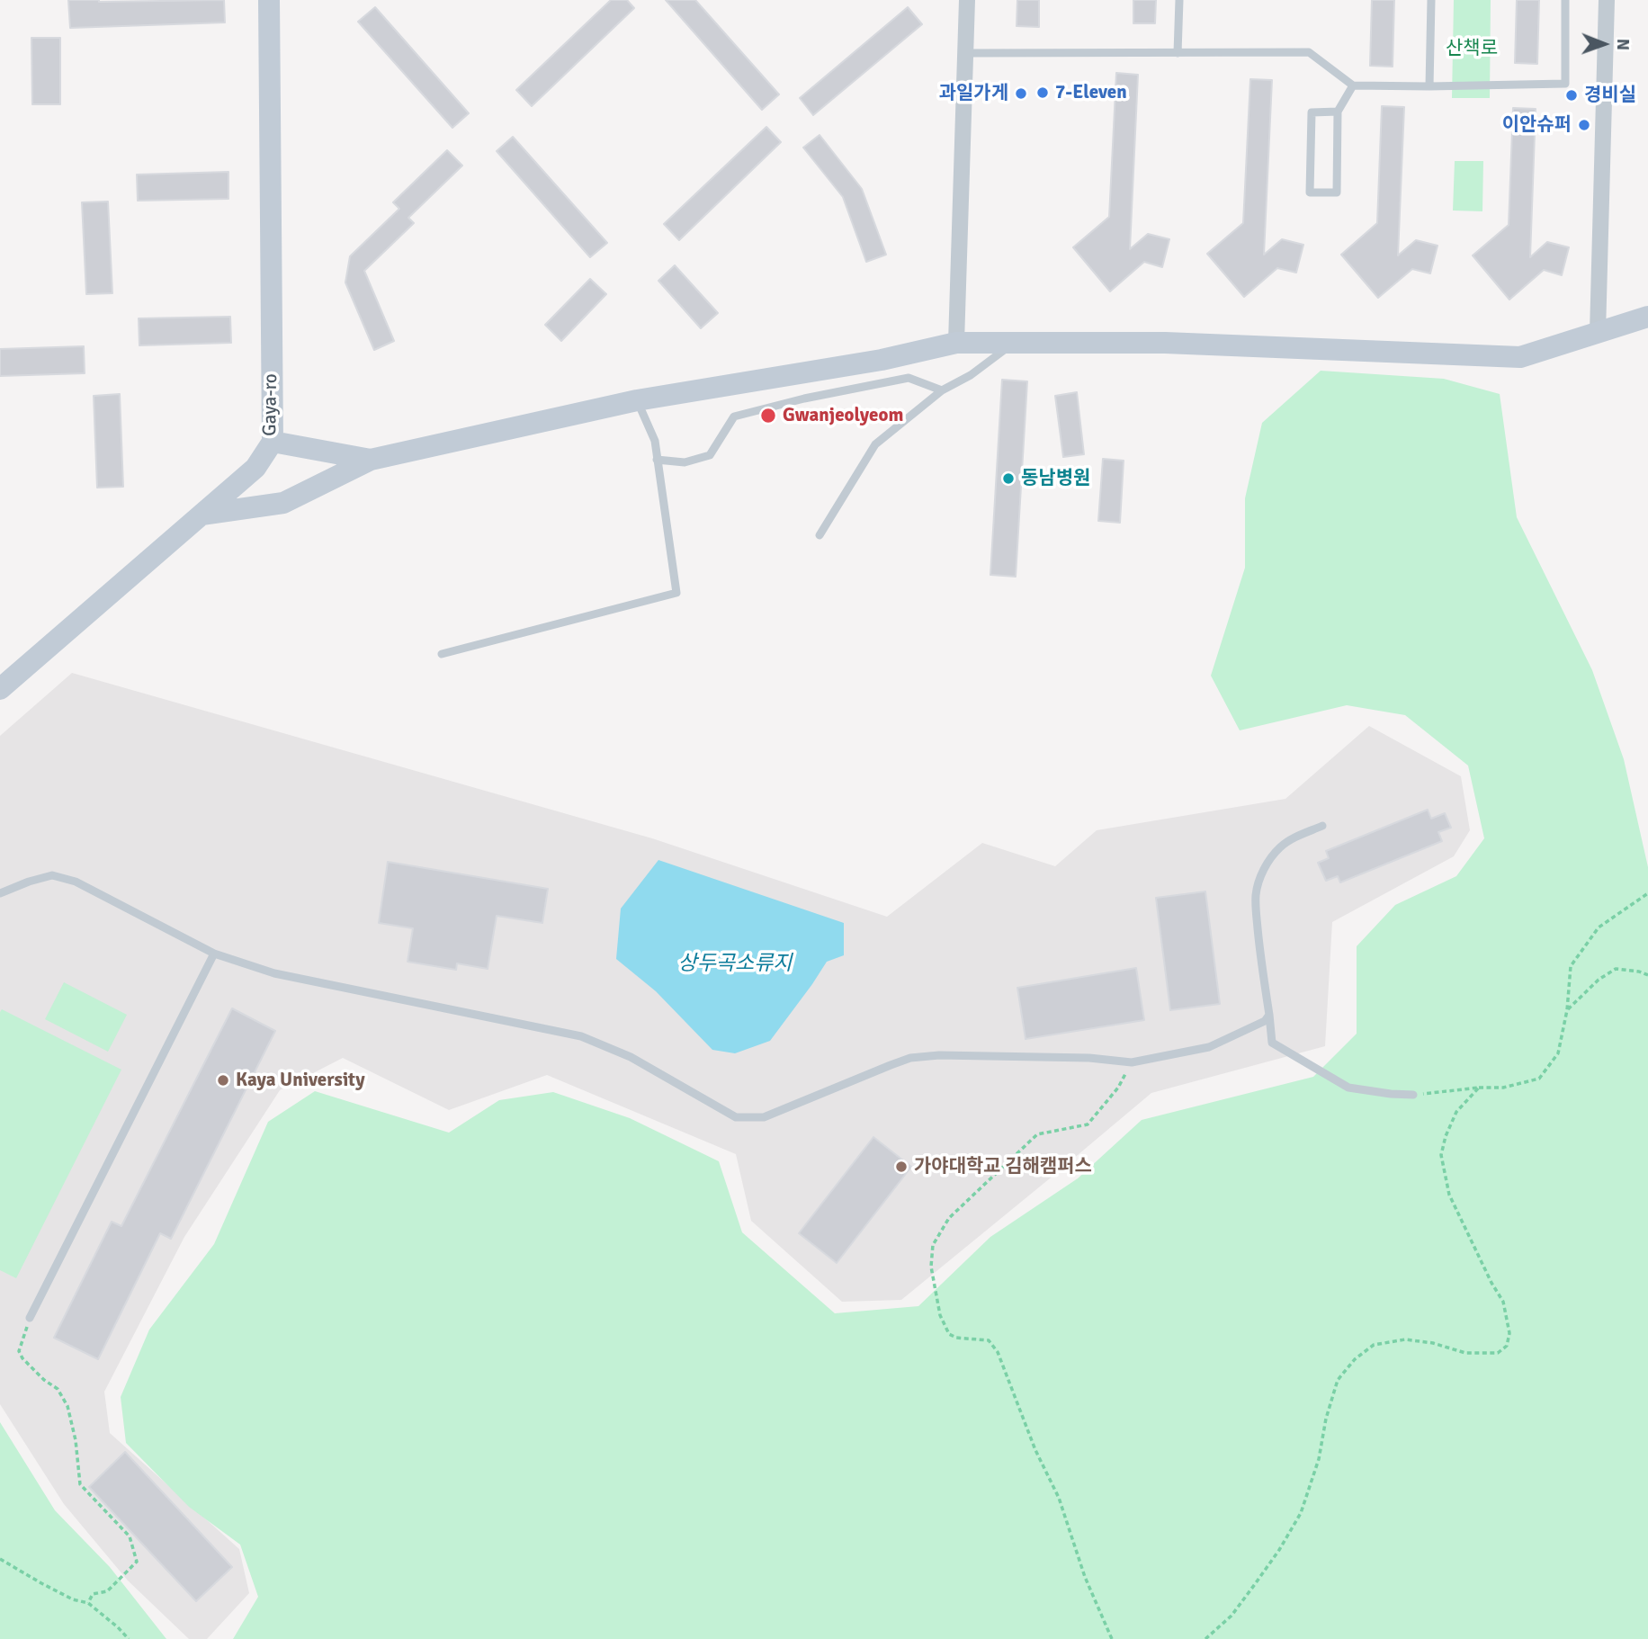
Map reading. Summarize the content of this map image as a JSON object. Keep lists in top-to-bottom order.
{
  "streets": {
    "street": ["Gaya-ro"]
  },
  "water": ["상두곡소류지"],
  "parks": ["산책로"],
  "places": [
    "7-Eleven",
    "과일가게",
    "경비실",
    "이안슈퍼",
    "Gwanjeolyeom",
    "동남병원",
    "Kaya University",
    "가야대학교 김해캠퍼스"
  ],
  "north": "right"
}
